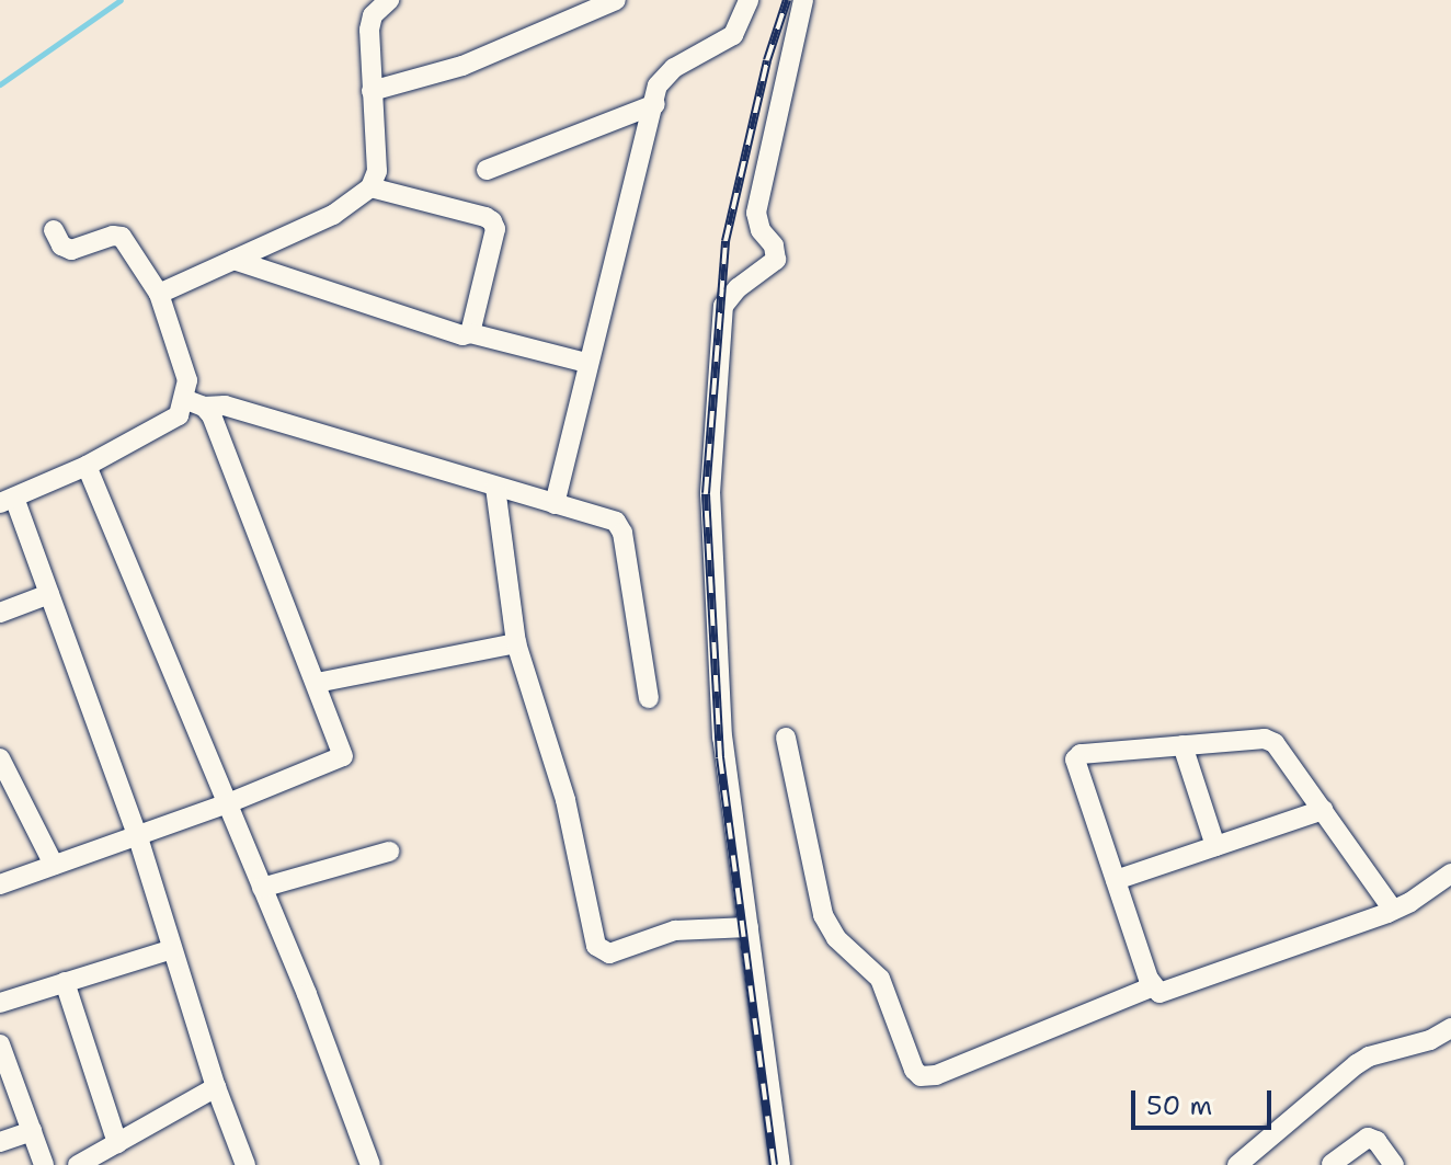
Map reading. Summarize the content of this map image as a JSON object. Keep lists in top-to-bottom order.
{
  "scale_bar": "50 m"
}
